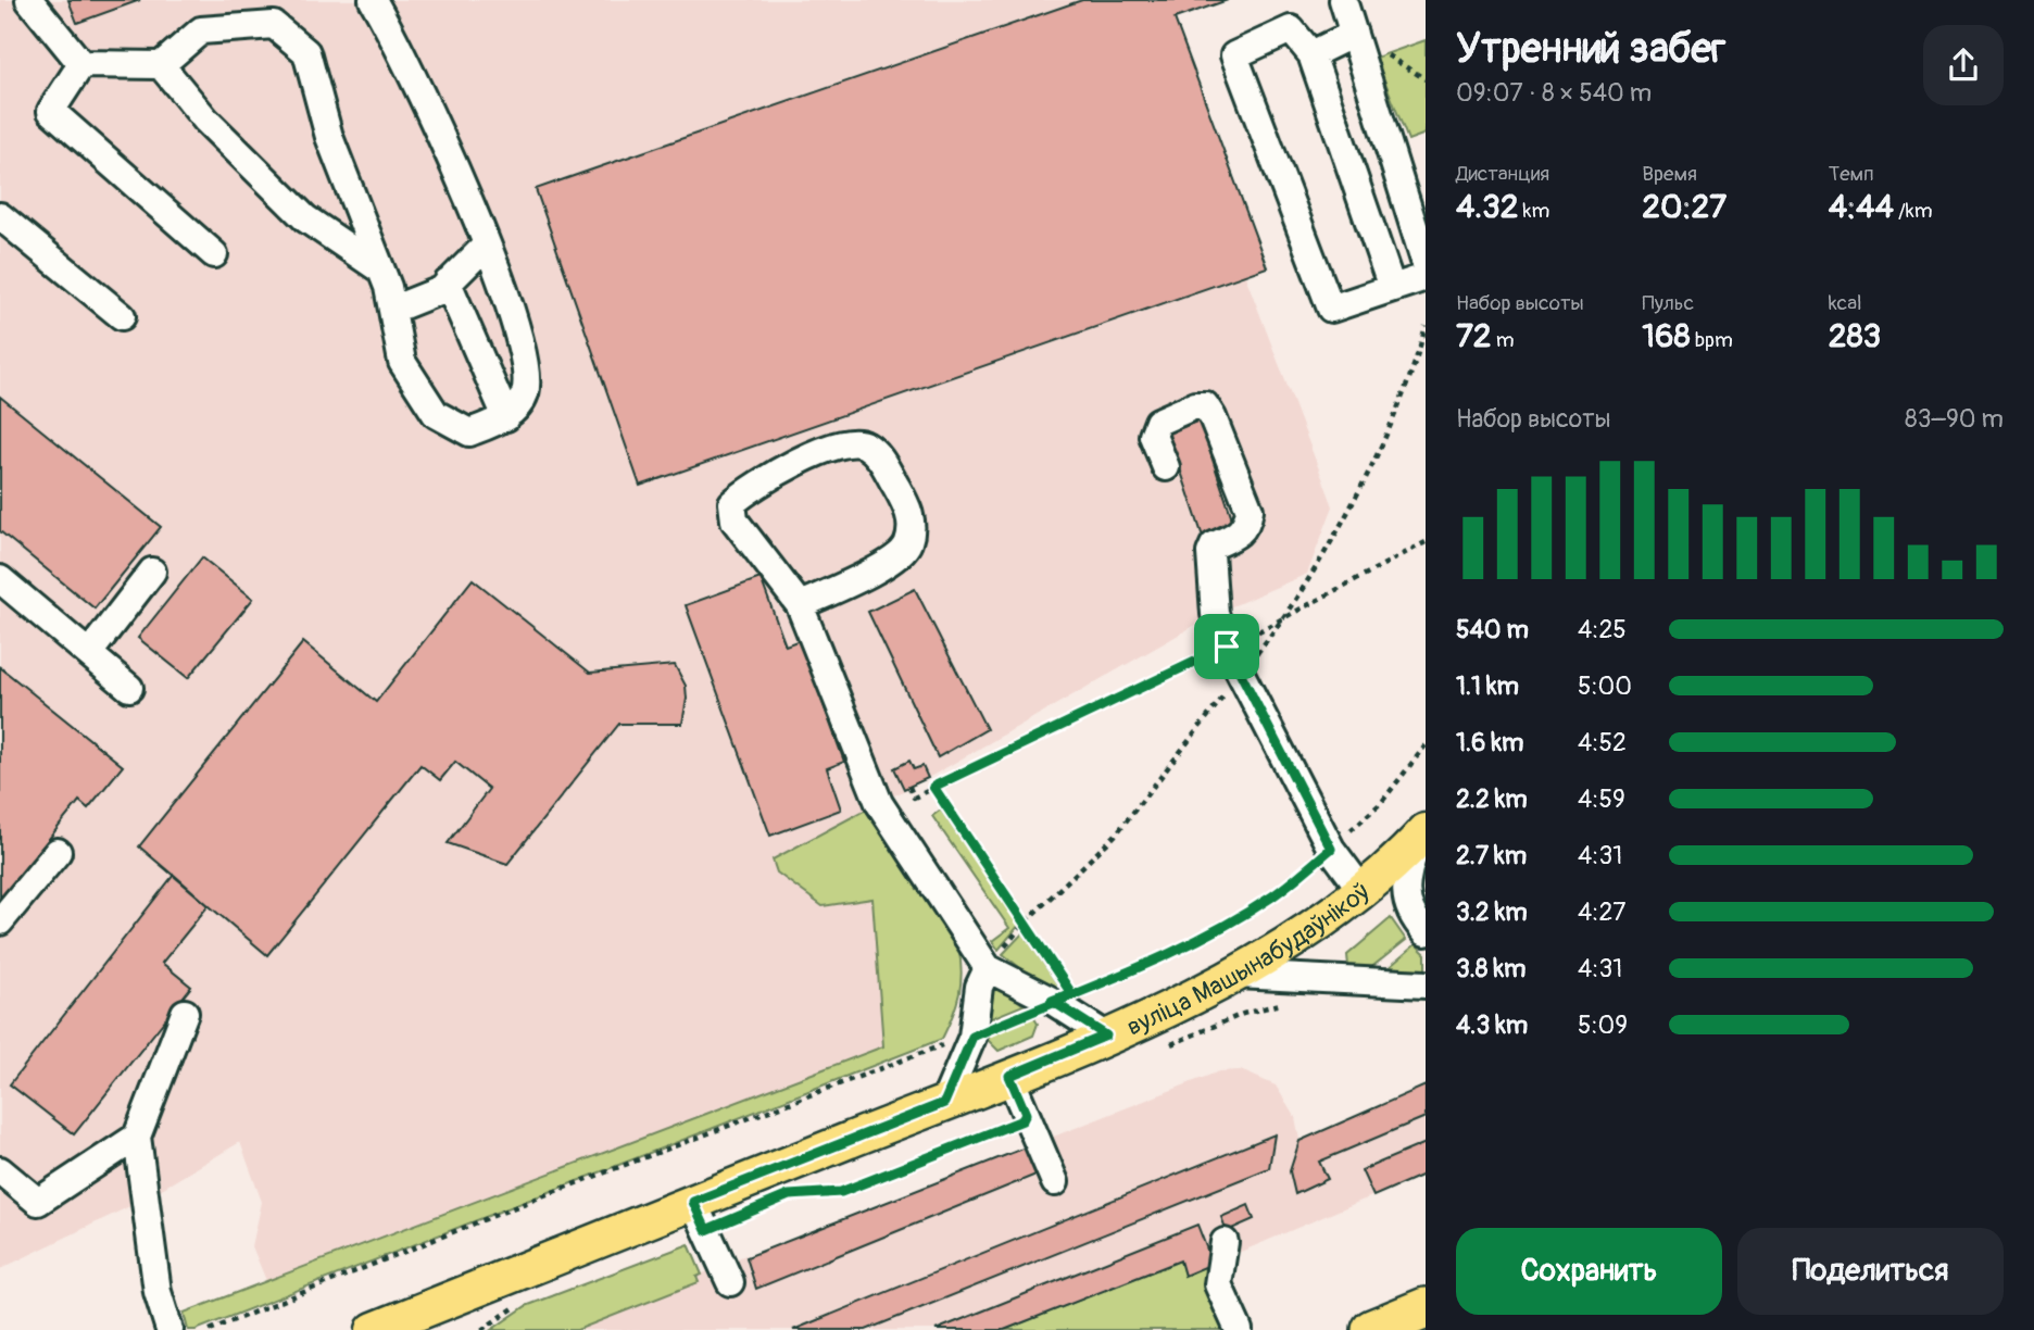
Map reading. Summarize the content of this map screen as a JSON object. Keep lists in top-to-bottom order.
{
  "streets": {
    "main road": ["вуліца Машынабудаўнікоў"]
  },
  "page": {
    "heading": ["Утренний забег", "09:07 · 8 × 540 m"],
    "stats": [
      ["Дистанция", "4.32 km"],
      ["Время", "20:27"],
      ["Темп", "4:44 /km"],
      ["Набор высоты", "72 m"],
      ["Пульс", "168 bpm"],
      ["kcal", "283"]
    ],
    "chart": ["Набор высоты", "83–90 m"],
    "list": [
      {
        "name": "540 m",
        "note": "4:25"
      },
      {
        "name": "1.1 km",
        "note": "5:00"
      },
      {
        "name": "1.6 km",
        "note": "4:52"
      },
      {
        "name": "2.2 km",
        "note": "4:59"
      },
      {
        "name": "2.7 km",
        "note": "4:31"
      },
      {
        "name": "3.2 km",
        "note": "4:27"
      },
      {
        "name": "3.8 km",
        "note": "4:31"
      },
      {
        "name": "4.3 km",
        "note": "5:09"
      }
    ],
    "buttons": ["Сохранить", "Поделиться"]
  }
}
